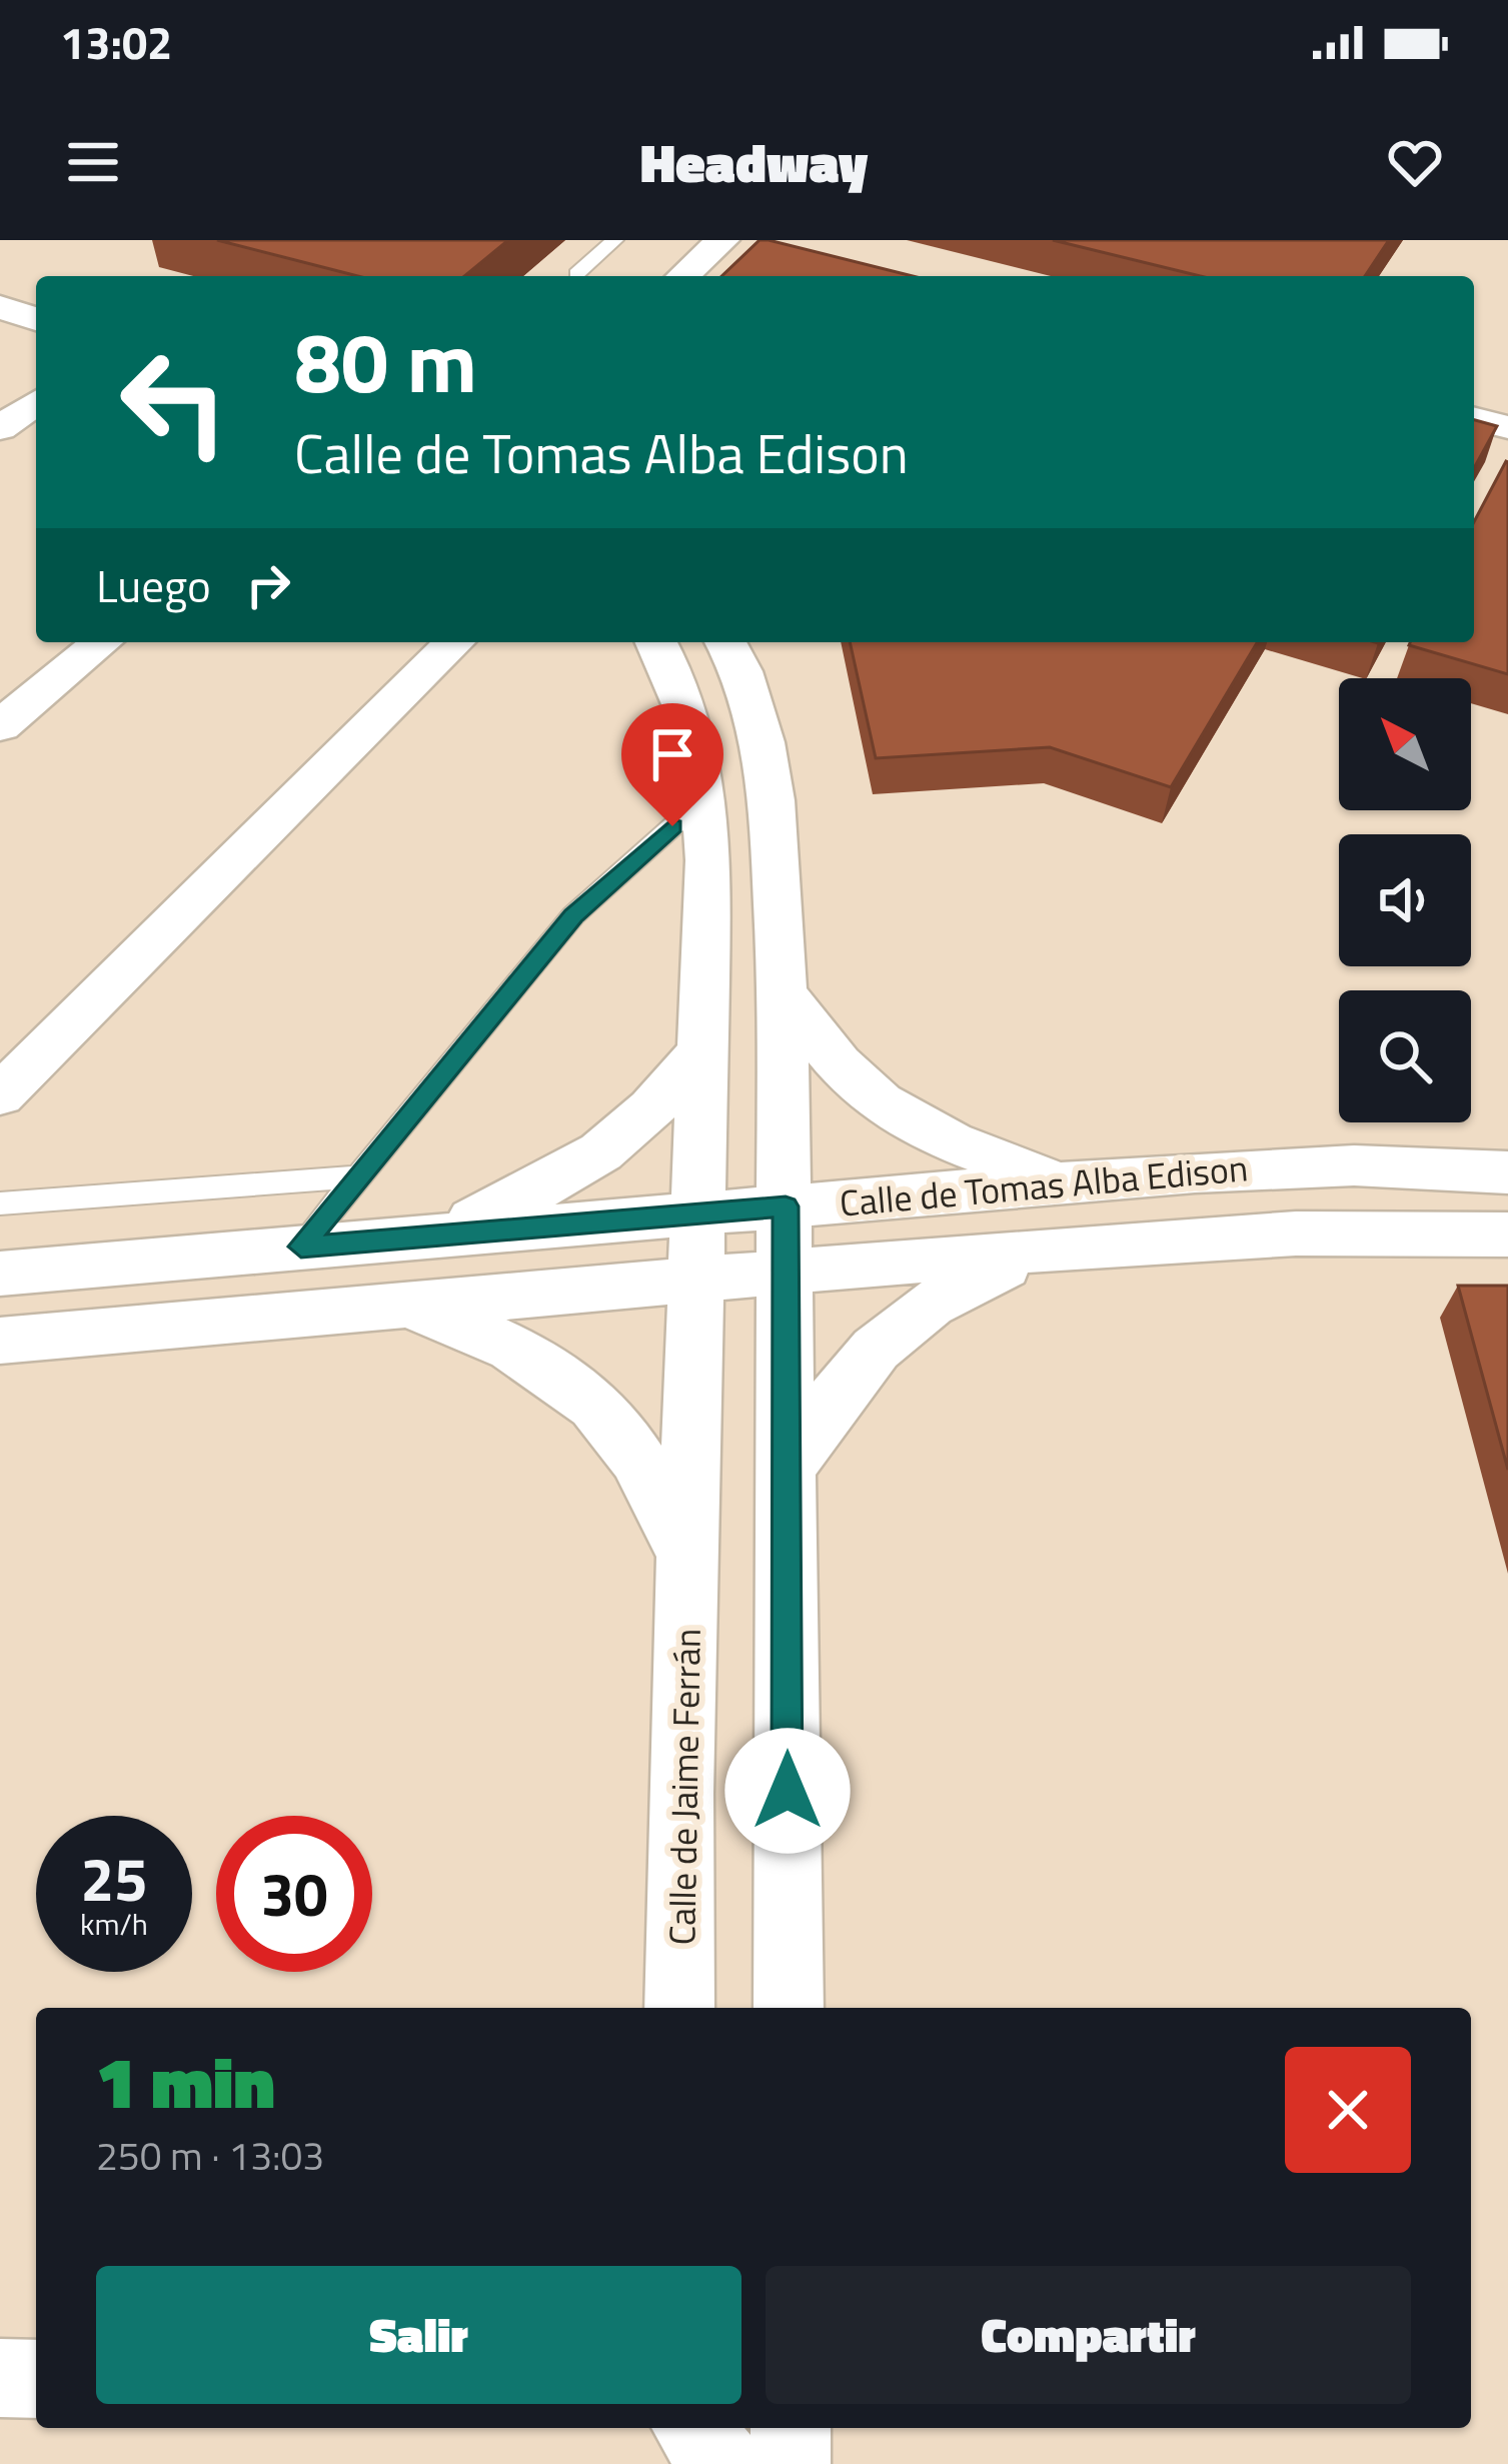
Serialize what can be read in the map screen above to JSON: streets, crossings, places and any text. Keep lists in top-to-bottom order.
{
  "streets": {
    "street": ["Calle de Tomas Alba Edison", "Calle de Jaime Ferrán"]
  },
  "crossings": [
    ["Calle de Tomas Alba Edison", "Calle de Jaime Ferrán"]
  ],
  "north": "top left",
  "page": {
    "status": "13:02",
    "header": "Headway",
    "turn": ["80 m", "Calle de Tomas Alba Edison"],
    "then": "Luego",
    "speed": "25 km/h",
    "limit": "30",
    "heading": ["1 min", "250 m · 13:03"],
    "buttons": ["Salir", "Compartir"]
  }
}
